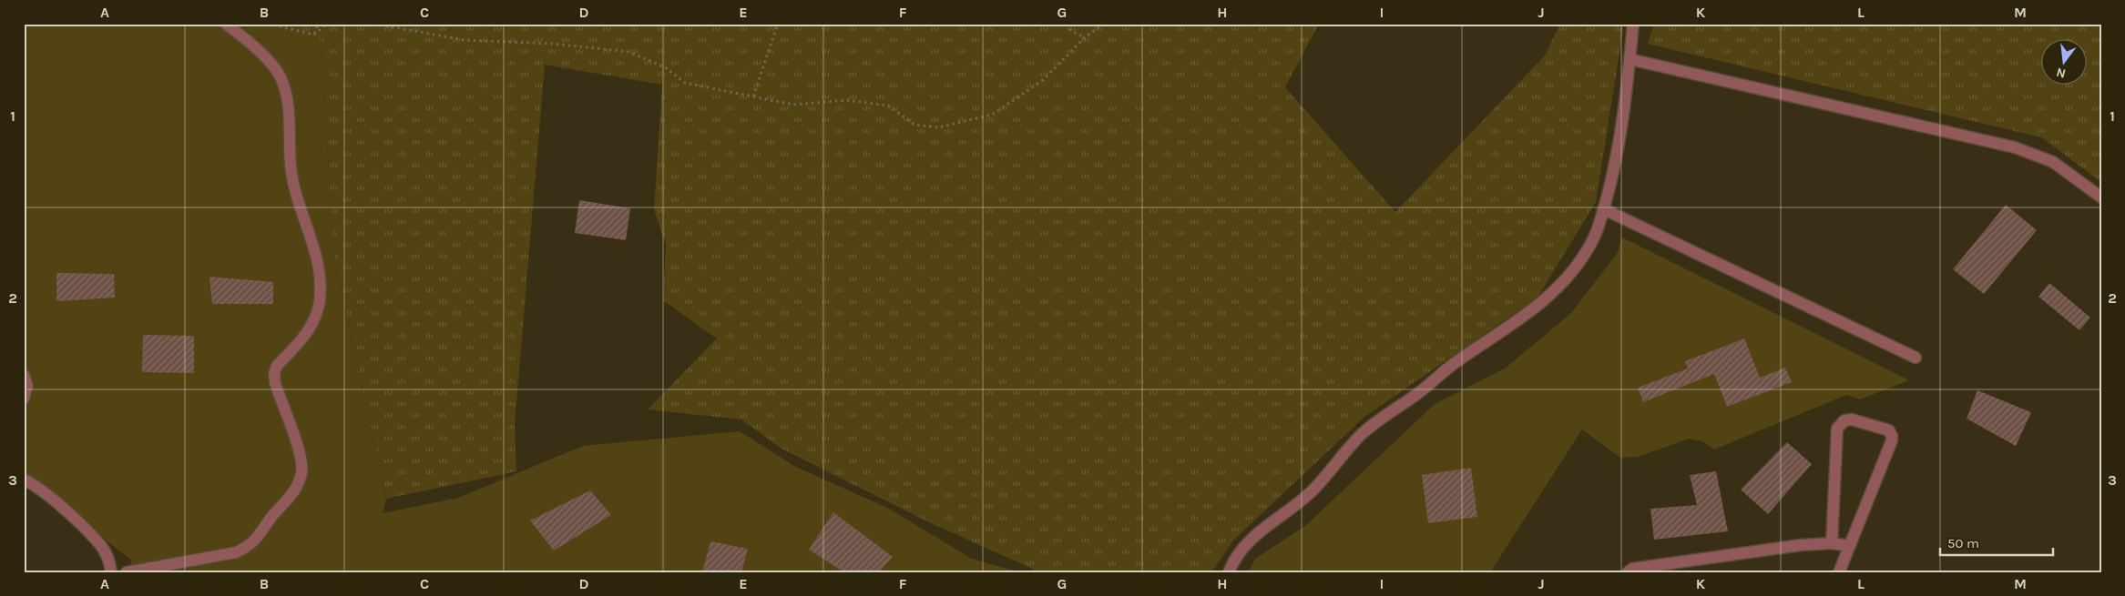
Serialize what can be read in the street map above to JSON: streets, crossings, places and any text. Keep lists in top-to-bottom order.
{
  "scale_bar": "50 m",
  "north": "bottom",
  "grid": {
    "columns": [
      "A",
      "B",
      "C",
      "D",
      "E",
      "F",
      "G",
      "H",
      "I",
      "J",
      "K",
      "L",
      "M"
    ],
    "rows": ["1", "2", "3"]
  }
}
